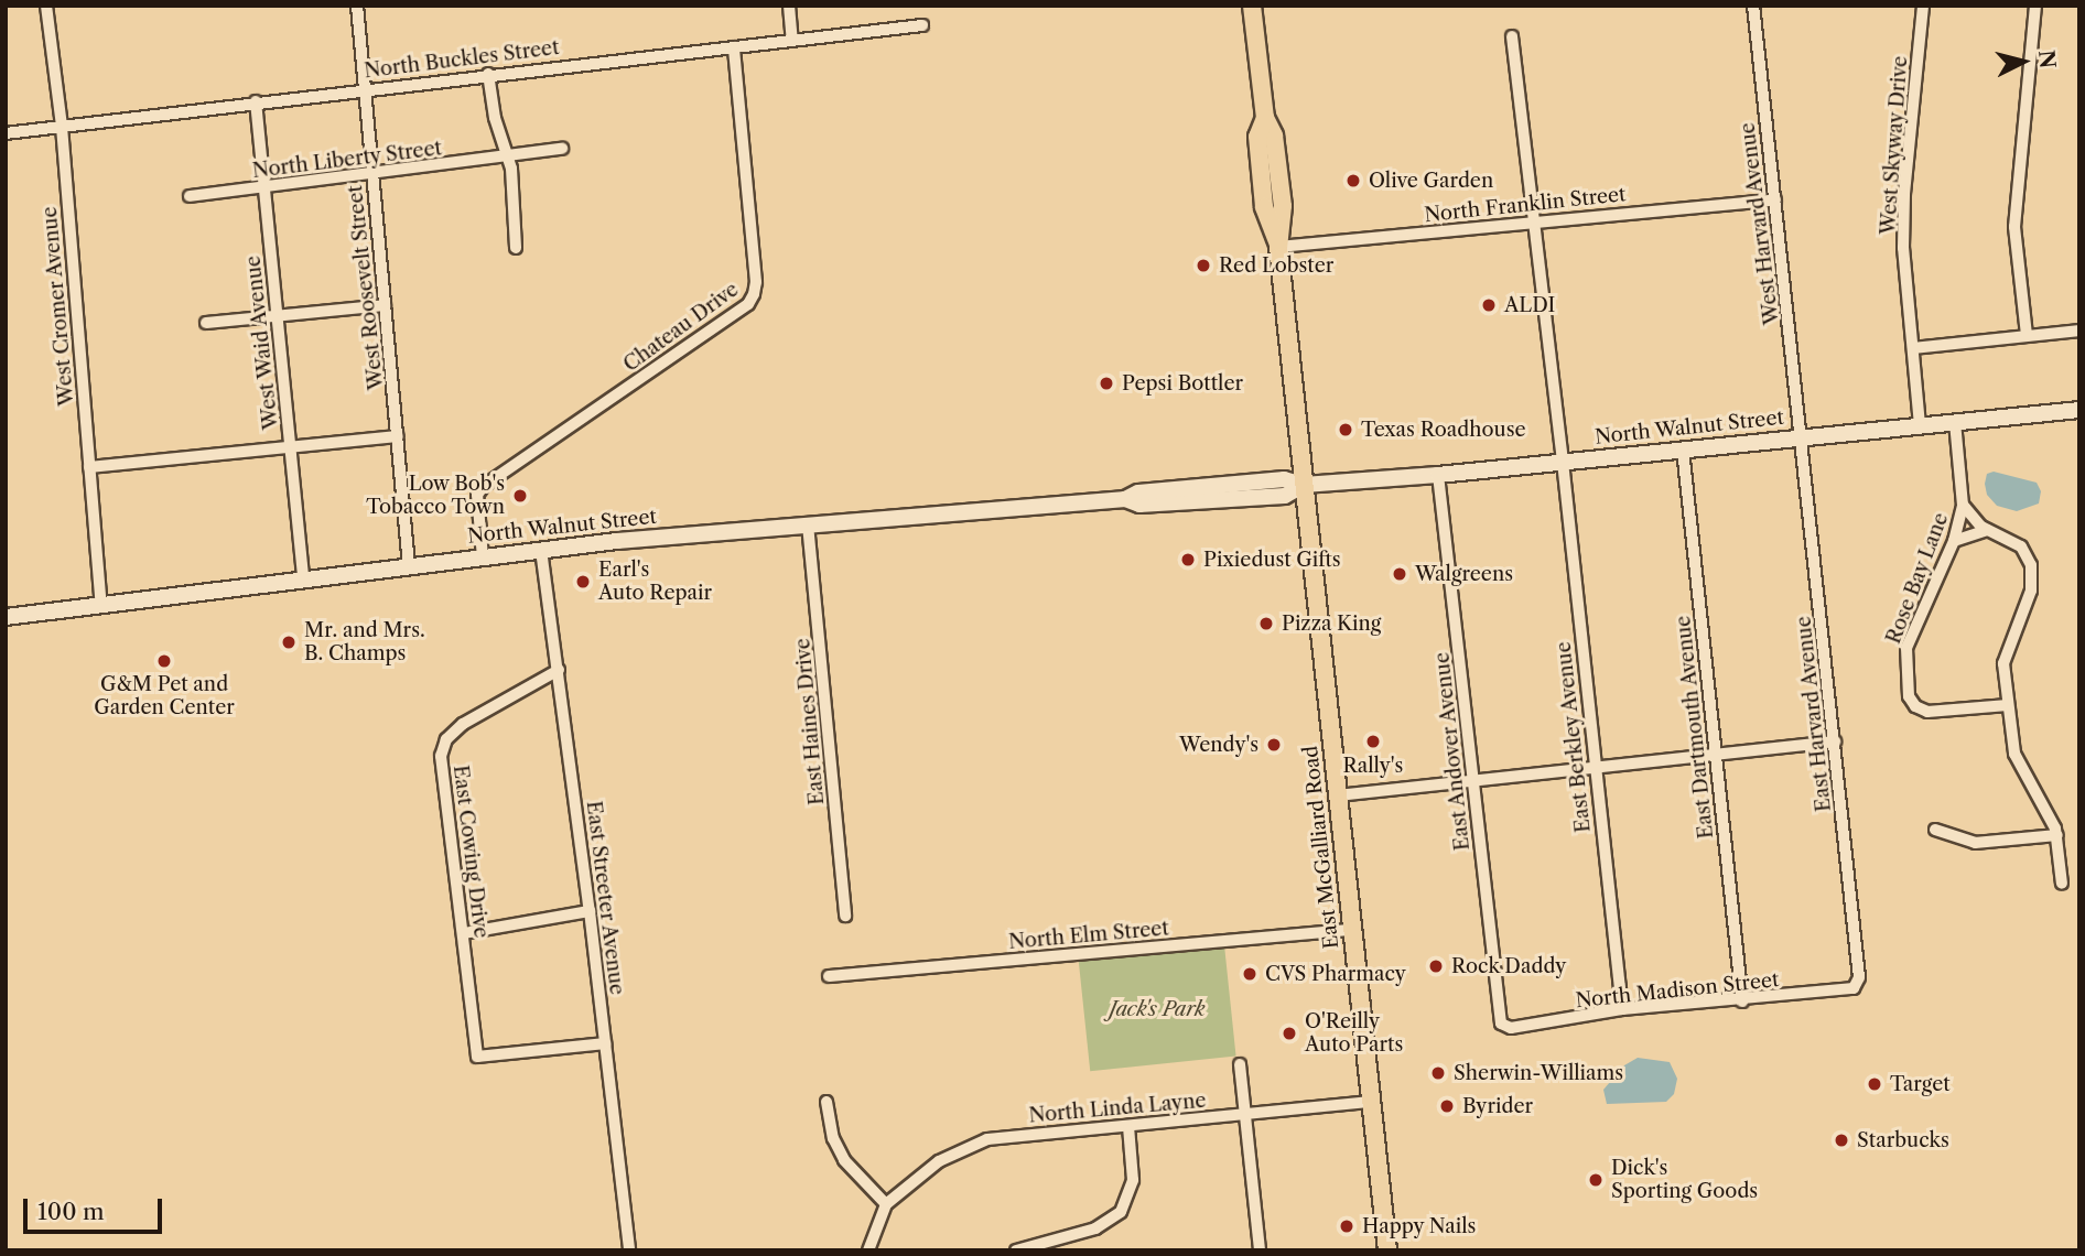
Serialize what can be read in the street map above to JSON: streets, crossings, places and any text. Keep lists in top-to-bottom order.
{
  "streets": {
    "main road": ["North Walnut Street", "East McGalliard Road"],
    "street": [
      "North Buckles Street",
      "West Skyway Drive",
      "North Liberty Street",
      "North Franklin Street",
      "West Harvard Avenue",
      "West Roosevelt Street",
      "West Cromer Avenue",
      "Chateau Drive",
      "West Waid Avenue",
      "Rose Bay Lane",
      "East Harvard Avenue",
      "East Haines Drive",
      "East Dartmouth Avenue",
      "East Berkley Avenue",
      "East Andover Avenue",
      "East Cowing Drive",
      "East Streeter Avenue",
      "North Elm Street",
      "North Madison Street",
      "North Linda Layne"
    ]
  },
  "crossings": [
    ["North Buckles Street", "West Roosevelt Street"],
    ["North Buckles Street", "West Cromer Avenue"],
    ["North Buckles Street", "Chateau Drive"],
    ["North Buckles Street", "West Waid Avenue"],
    ["West Skyway Drive", "North Walnut Street"],
    ["North Liberty Street", "West Roosevelt Street"],
    ["North Liberty Street", "West Waid Avenue"],
    ["North Franklin Street", "West Harvard Avenue"],
    ["North Franklin Street", "East Berkley Avenue"],
    ["North Franklin Street", "East McGalliard Road"],
    ["West Harvard Avenue", "North Walnut Street"],
    ["West Harvard Avenue", "East Harvard Avenue"],
    ["West Roosevelt Street", "North Walnut Street"],
    ["West Cromer Avenue", "North Walnut Street"],
    ["Chateau Drive", "North Walnut Street"],
    ["West Waid Avenue", "North Walnut Street"],
    ["North Walnut Street", "East Harvard Avenue"],
    ["North Walnut Street", "East Haines Drive"],
    ["North Walnut Street", "East Dartmouth Avenue"],
    ["North Walnut Street", "East Berkley Avenue"],
    ["North Walnut Street", "East Andover Avenue"],
    ["North Walnut Street", "East McGalliard Road"],
    ["North Walnut Street", "East Streeter Avenue"],
    ["East Harvard Avenue", "North Madison Street"],
    ["East Dartmouth Avenue", "North Madison Street"],
    ["East Berkley Avenue", "North Madison Street"],
    ["East Andover Avenue", "North Madison Street"],
    ["East McGalliard Road", "North Elm Street"],
    ["East McGalliard Road", "North Linda Layne"],
    ["East Cowing Drive", "East Streeter Avenue"]
  ],
  "parks": ["Jack's Park"],
  "places": [
    "Olive Garden",
    "Red Lobster",
    "ALDI",
    "Pepsi Bottler",
    "Texas Roadhouse",
    "Low Bob's Tobacco Town",
    "Pixiedust Gifts",
    "Walgreens",
    "Earl's Auto Repair",
    "Pizza King",
    "Mr. and Mrs. B. Champs",
    "G&M Pet and Garden Center",
    "Rally's",
    "Wendy's",
    "Rock Daddy",
    "CVS Pharmacy",
    "O'Reilly Auto Parts",
    "Sherwin-Williams",
    "Target",
    "Byrider",
    "Starbucks",
    "Dick's Sporting Goods",
    "Happy Nails"
  ],
  "scale_bar": "100 m",
  "north": "right"
}
